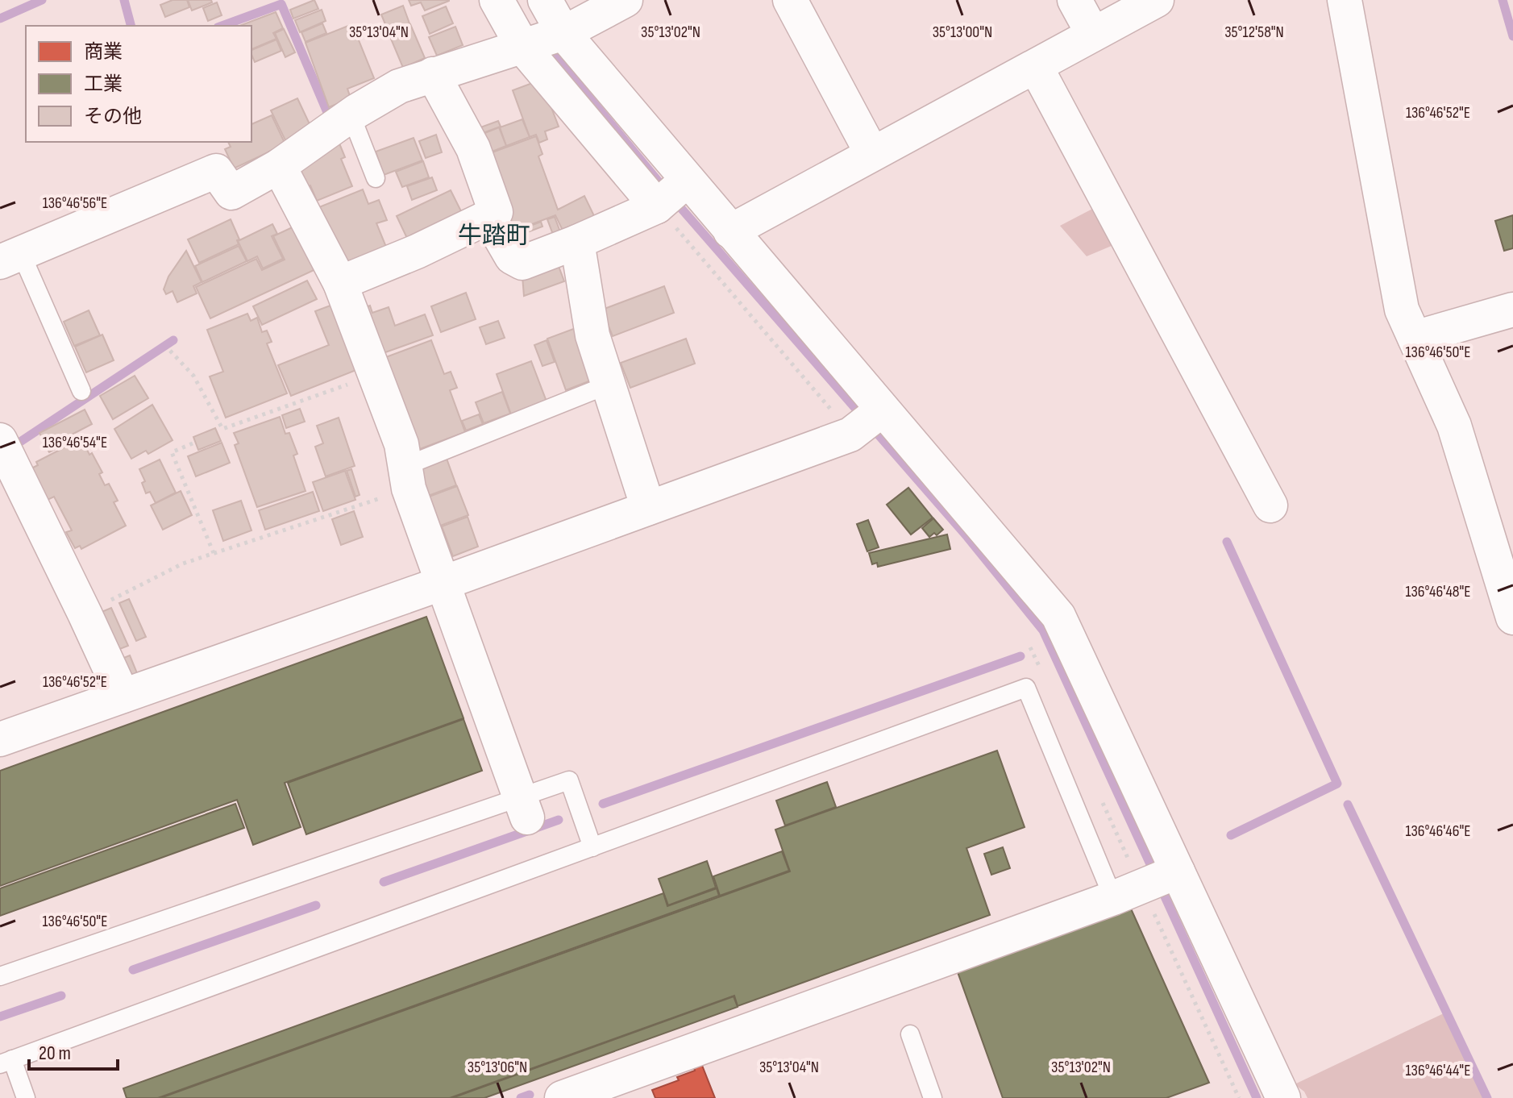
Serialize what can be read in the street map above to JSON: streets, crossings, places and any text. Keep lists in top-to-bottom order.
{
  "districts": ["牛踏町"],
  "legend": ["商業", "工業", "その他"],
  "scale_bar": "20 m",
  "coordinates": [
    "35°13'04\"N",
    "35°13'02\"N",
    "35°13'00\"N",
    "35°12'58\"N",
    "136°46'52\"E",
    "136°46'56\"E",
    "136°46'50\"E",
    "136°46'54\"E",
    "136°46'48\"E",
    "136°46'46\"E",
    "35°13'06\"N",
    "136°46'44\"E"
  ]
}
